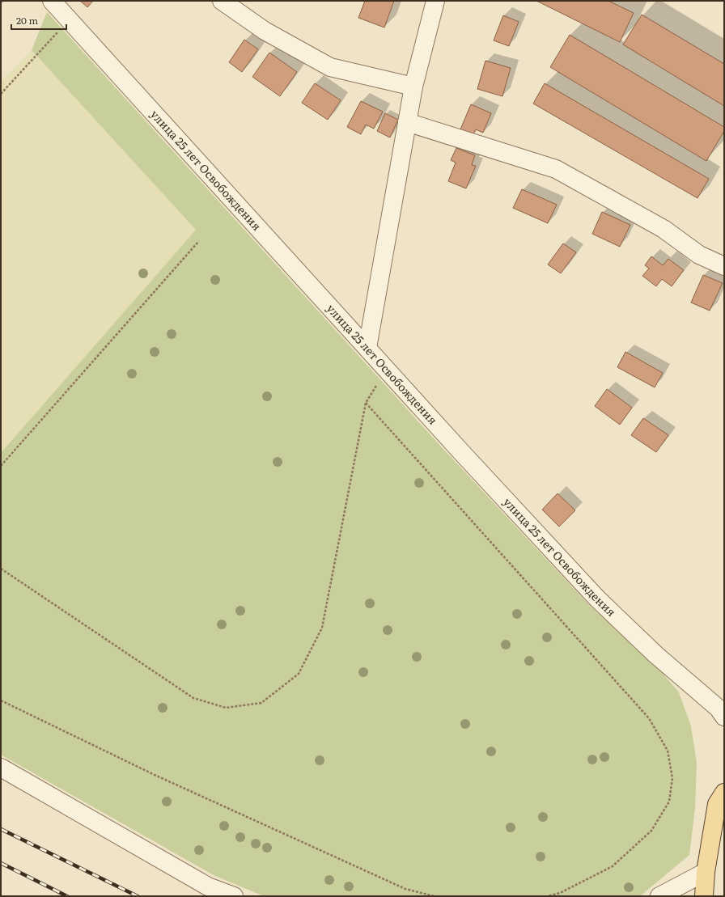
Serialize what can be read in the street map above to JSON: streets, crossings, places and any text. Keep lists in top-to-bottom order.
{
  "streets": {
    "street": ["улица 25 лет Освобождения"]
  },
  "scale_bar": "20 m"
}
